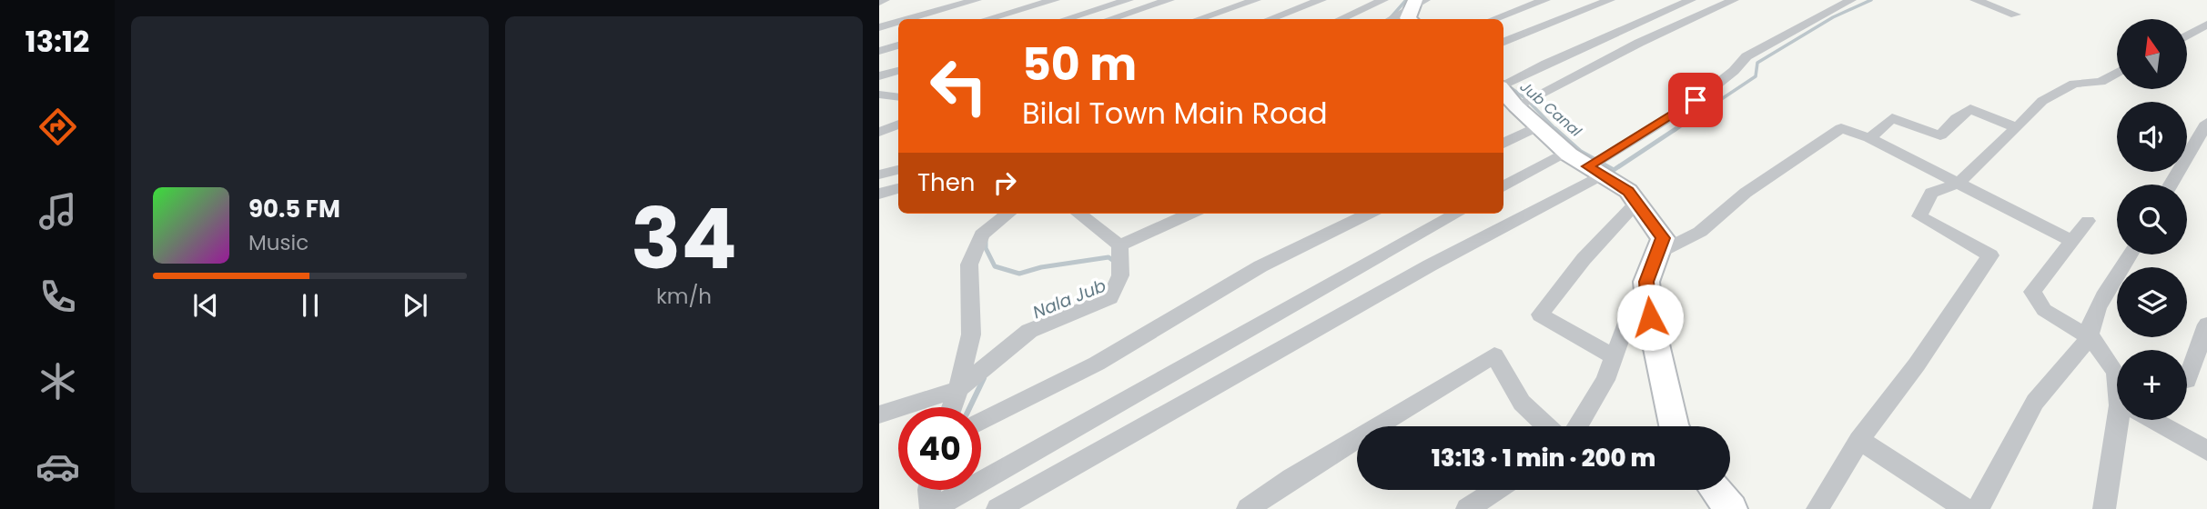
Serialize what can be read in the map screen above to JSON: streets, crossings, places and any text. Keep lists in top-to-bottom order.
{
  "water": ["Jub Canal", "Nala Jub"],
  "north": "top",
  "page": {
    "tabs": "13:12",
    "tile": ["34", "km/h"],
    "map_buttons": "+",
    "turn": ["50 m", "Bilal Town Main Road"],
    "then": "Then",
    "song": ["90.5 FM", "Music"],
    "limit": "40",
    "trip": "13:13 · 1 min · 200 m"
  }
}
